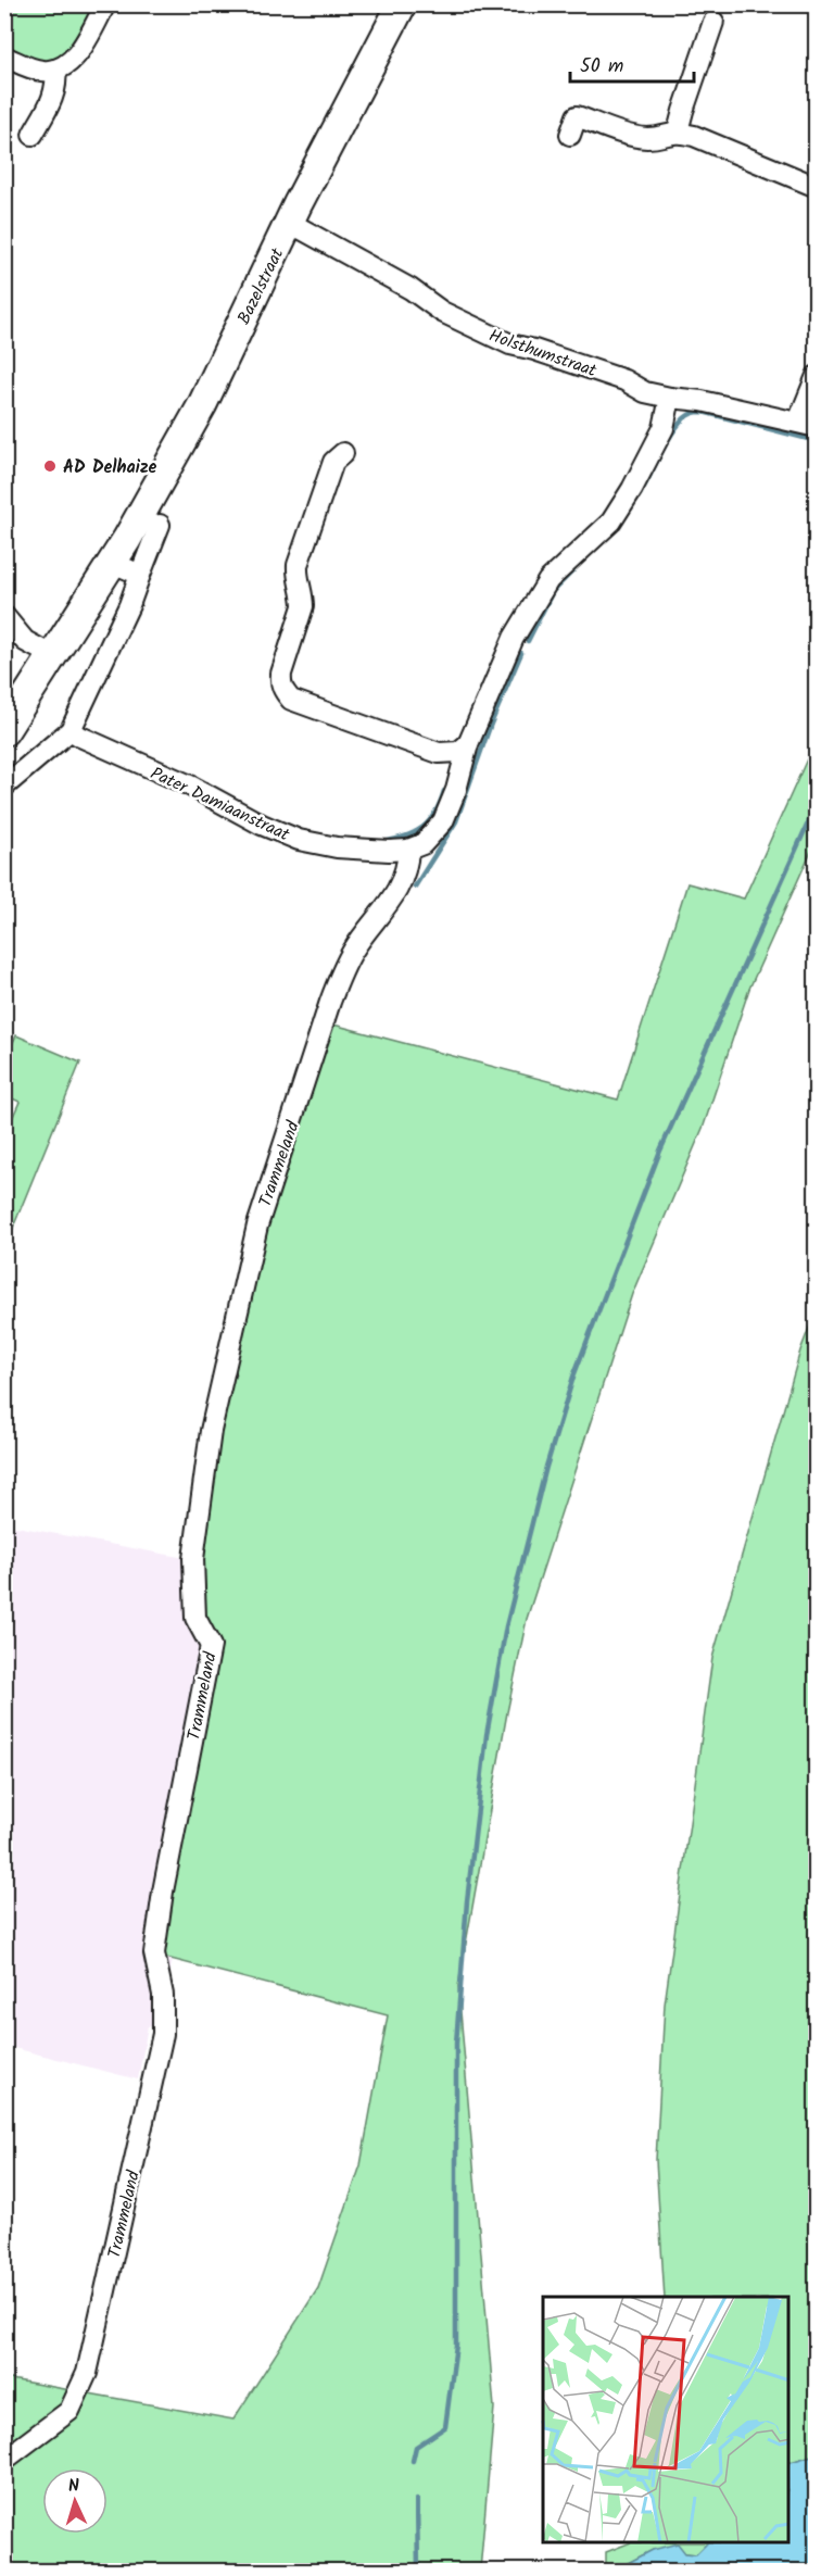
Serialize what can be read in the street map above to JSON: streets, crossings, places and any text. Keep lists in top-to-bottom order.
{
  "streets": {
    "main road": ["Bazelstraat"],
    "street": ["Holsthumstraat", "Pater Damiaanstraat", "Trammeland"]
  },
  "crossings": [
    ["Bazelstraat", "Holsthumstraat"],
    ["Pater Damiaanstraat", "Trammeland"]
  ],
  "places": ["AD Delhaize"],
  "scale_bar": "50 m",
  "north": "top"
}
